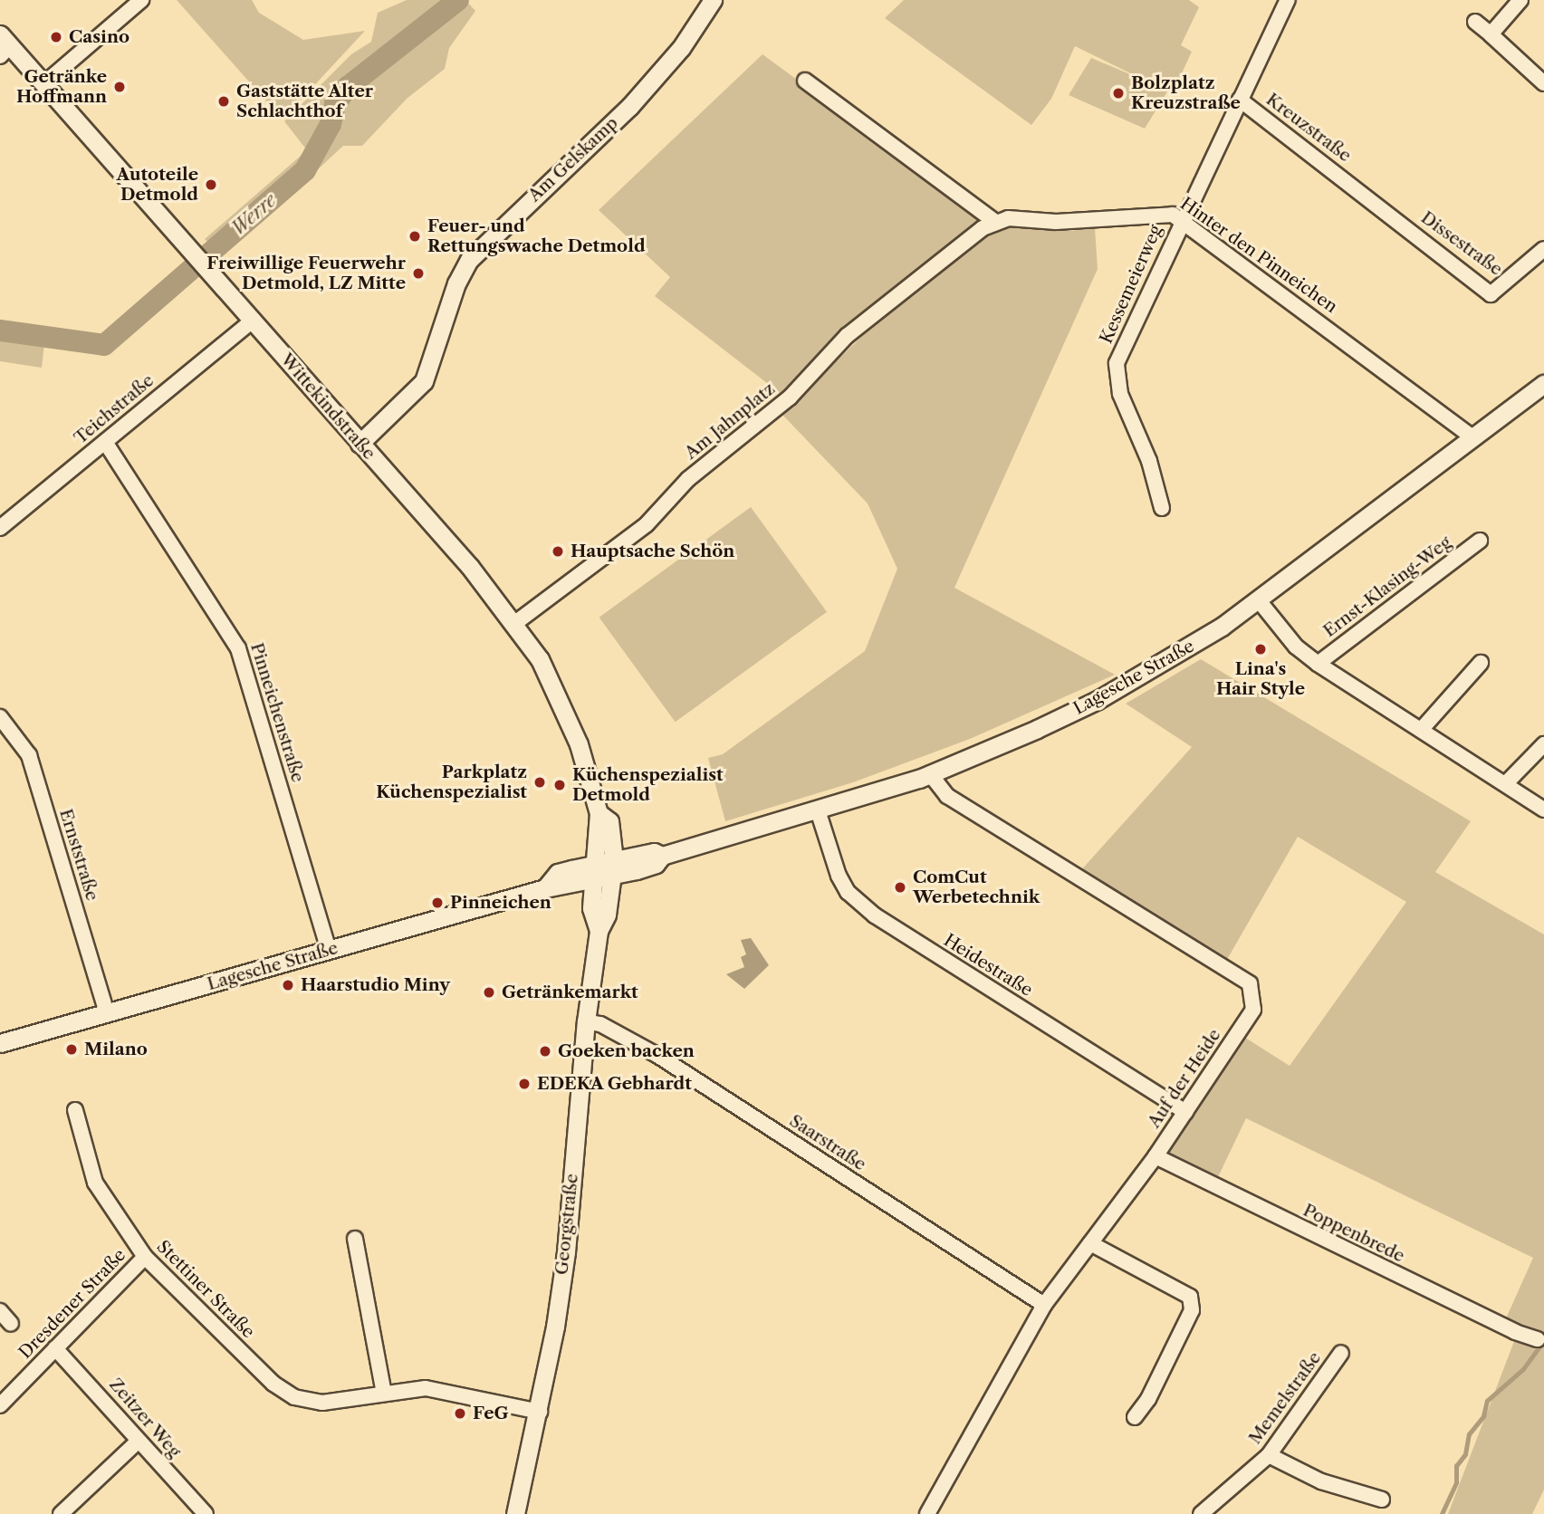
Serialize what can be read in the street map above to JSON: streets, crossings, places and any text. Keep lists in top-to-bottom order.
{
  "streets": {
    "street": [
      "Kreuzstraße",
      "Am Gelskamp",
      "Dissestraße",
      "Hinter den Pinneichen",
      "Kessemeierweg",
      "Wittekindstraße",
      "Teichstraße",
      "Am Jahnplatz",
      "Ernst-Klasing-Weg",
      "Lagesche Straße",
      "Pinneichenstraße",
      "Ernststraße",
      "Heidestraße",
      "Auf der Heide",
      "Saarstraße",
      "Georgstraße",
      "Poppenbrede",
      "Stettiner Straße",
      "Dresdener Straße",
      "Memelstraße",
      "Zeitzer Weg"
    ]
  },
  "crossings": [
    ["Kreuzstraße", "Dissestraße"],
    ["Kreuzstraße", "Hinter den Pinneichen"],
    ["Kreuzstraße", "Kessemeierweg"],
    ["Am Gelskamp", "Wittekindstraße"],
    ["Hinter den Pinneichen", "Kessemeierweg"],
    ["Hinter den Pinneichen", "Am Jahnplatz"],
    ["Hinter den Pinneichen", "Lagesche Straße"],
    ["Wittekindstraße", "Teichstraße"],
    ["Wittekindstraße", "Am Jahnplatz"],
    ["Wittekindstraße", "Lagesche Straße"],
    ["Wittekindstraße", "Georgstraße"],
    ["Teichstraße", "Pinneichenstraße"],
    ["Lagesche Straße", "Pinneichenstraße"],
    ["Lagesche Straße", "Ernststraße"],
    ["Lagesche Straße", "Heidestraße"],
    ["Lagesche Straße", "Auf der Heide"],
    ["Lagesche Straße", "Georgstraße"],
    ["Heidestraße", "Auf der Heide"],
    ["Auf der Heide", "Saarstraße"],
    ["Auf der Heide", "Poppenbrede"],
    ["Saarstraße", "Georgstraße"],
    ["Georgstraße", "Stettiner Straße"],
    ["Stettiner Straße", "Dresdener Straße"],
    ["Dresdener Straße", "Zeitzer Weg"]
  ],
  "water": ["Werre"],
  "places": [
    "Casino",
    "Getränke Hoffmann",
    "Bolzplatz Kreuzstraße",
    "Gaststätte Alter Schlachthof",
    "Autoteile Detmold",
    "Feuer- und Rettungswache Detmold",
    "Freiwillige Feuerwehr Detmold, LZ Mitte",
    "Hauptsache Schön",
    "Lina's Hair Style",
    "Parkplatz Küchenspezialist",
    "Küchenspezialist Detmold",
    "ComCut Werbetechnik",
    "Pinneichen",
    "Haarstudio Miny",
    "Getränkemarkt",
    "Milano",
    "Goeken backen",
    "EDEKA Gebhardt",
    "FeG"
  ]
}
